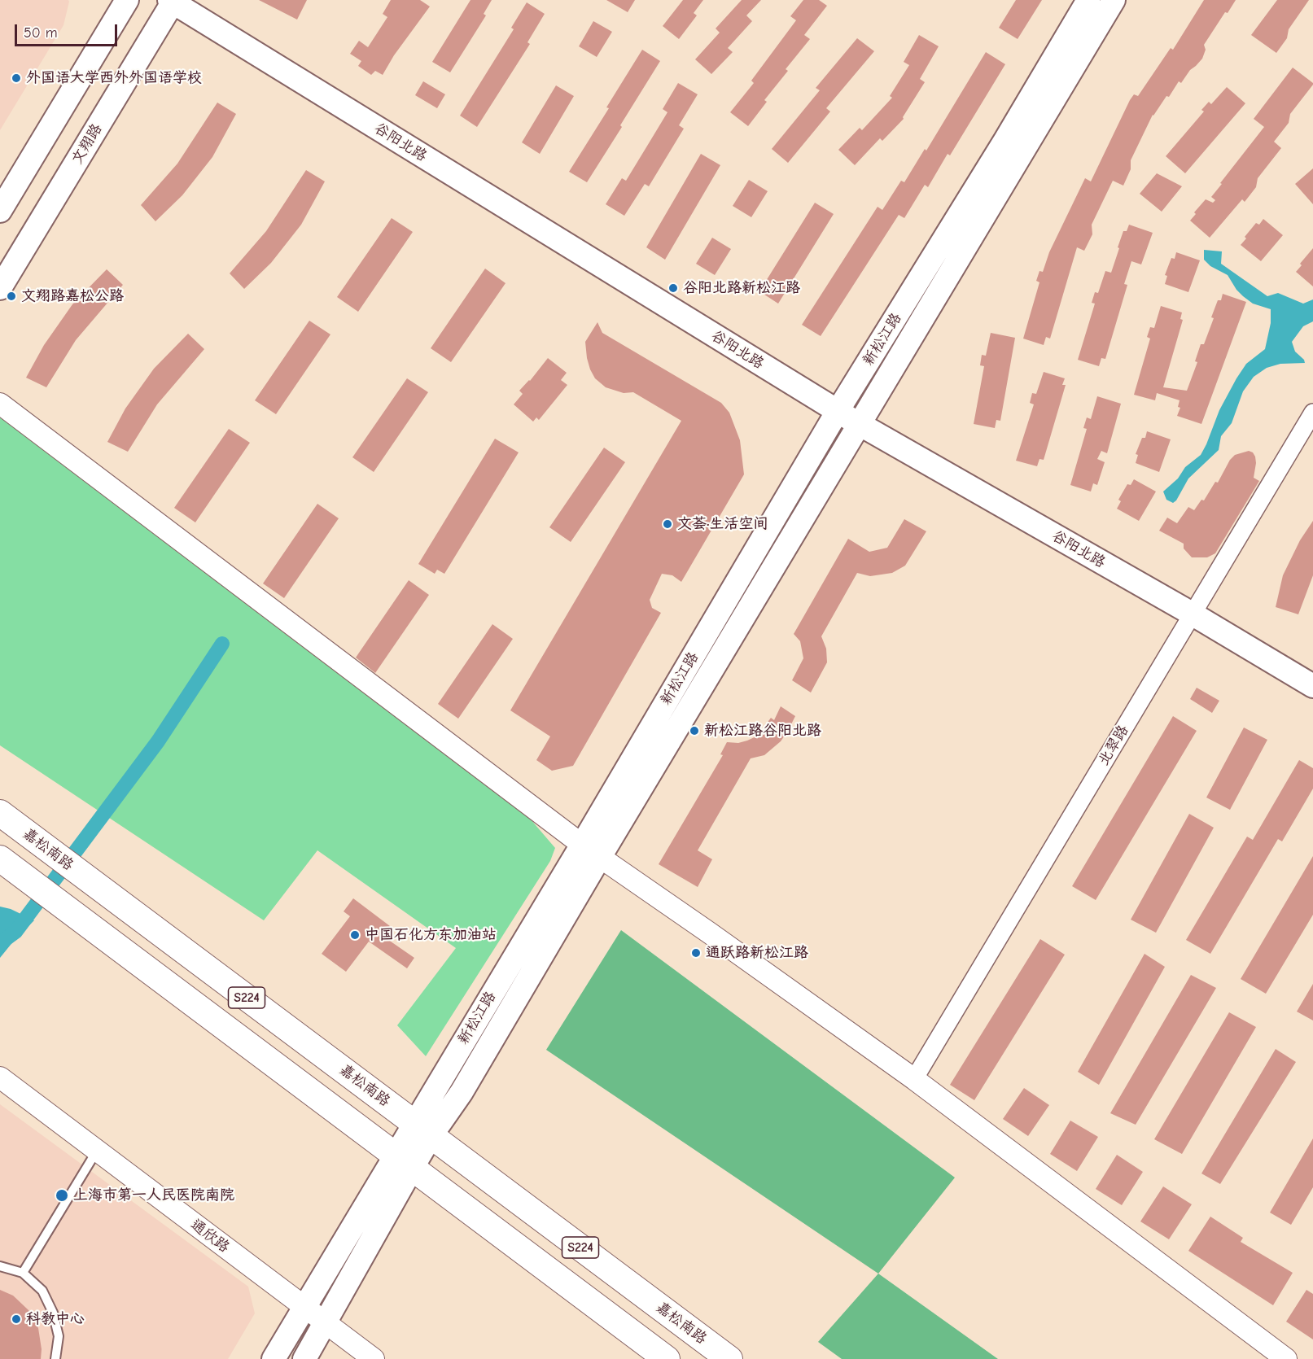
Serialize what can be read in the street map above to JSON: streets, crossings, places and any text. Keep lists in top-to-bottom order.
{
  "streets": {
    "main road": [
      "谷阳北路",
      "文翔路",
      "新松江路",
      "嘉松南路",
      "S224"
    ],
    "street": ["北翠路", "通欣路"]
  },
  "crossings": [
    ["谷阳北路", "文翔路"],
    ["谷阳北路", "新松江路"],
    ["谷阳北路", "北翠路"],
    ["新松江路", "嘉松南路"],
    ["新松江路", "S224"],
    ["新松江路", "通欣路"]
  ],
  "places": [
    "外国语大学西外外国语学校",
    "谷阳北路新松江路",
    "文翔路嘉松公路",
    "文荟·生活空间",
    "新松江路谷阳北路",
    "中国石化方东加油站",
    "通跃路新松江路",
    "上海市第一人民医院南院",
    "科教中心"
  ],
  "scale_bar": "50 m"
}
